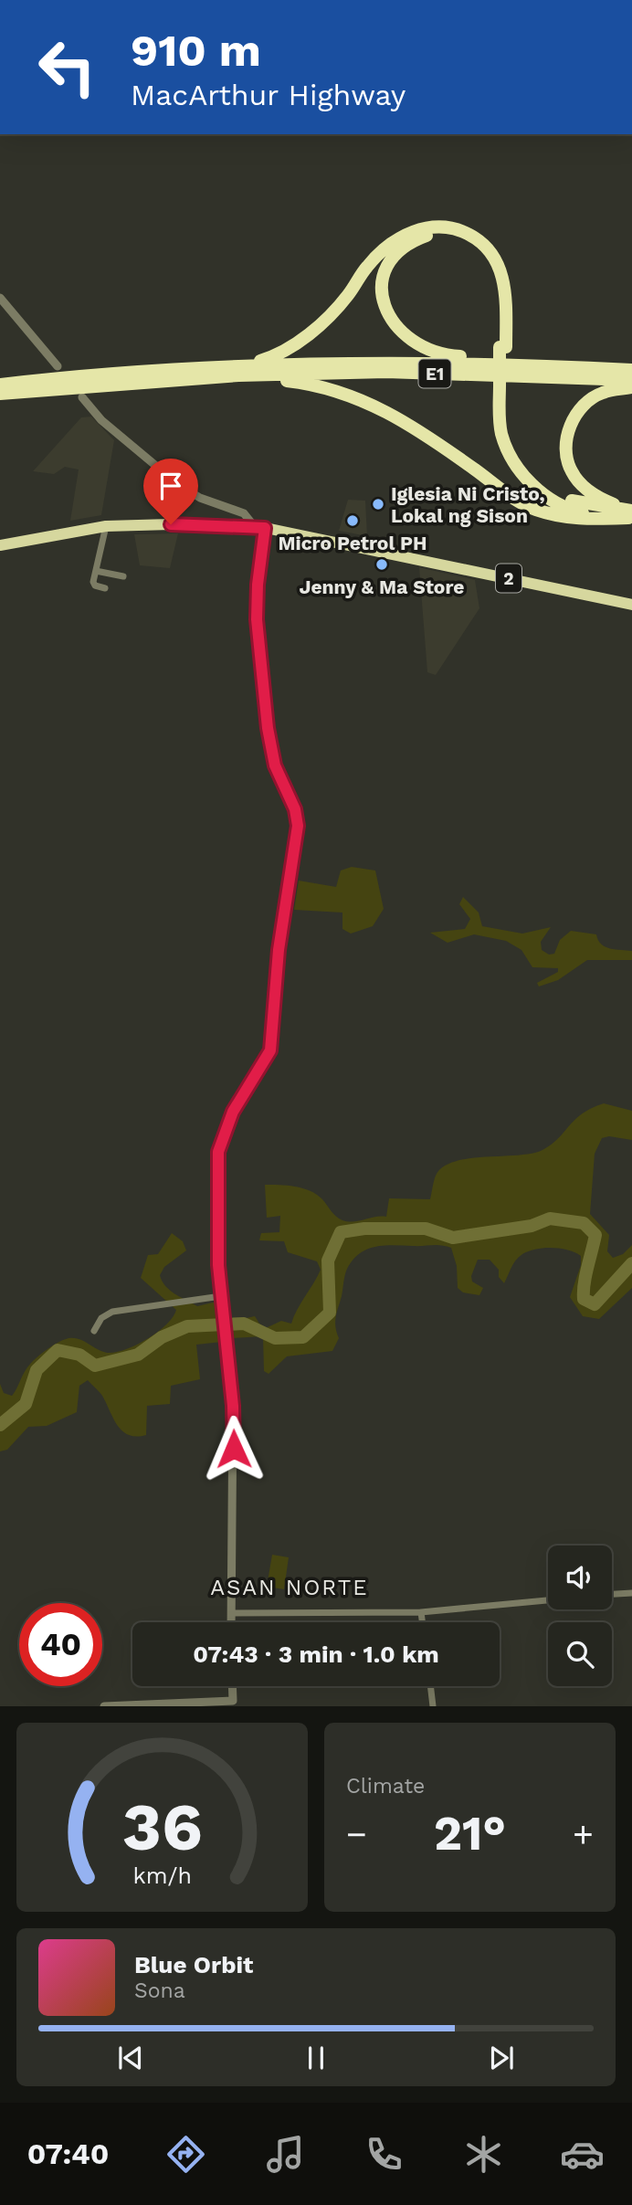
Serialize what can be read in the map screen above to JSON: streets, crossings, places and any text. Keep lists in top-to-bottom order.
{
  "streets": {
    "highway": ["E1", "2"]
  },
  "districts": ["ASAN NORTE"],
  "places": ["Iglesia Ni Cristo, Lokal ng Sison", "Micro Petrol PH", "Jenny & Ma Store"],
  "page": {
    "turn": ["910 m", "MacArthur Highway"],
    "limit": "40",
    "trip": "07:43 · 3 min · 1.0 km",
    "tile": "Climate",
    "heat": ["−", "21°", "+"],
    "song": ["Blue Orbit", "Sona"],
    "tabs": "07:40",
    "gauge": ["36", "km/h"]
  }
}
